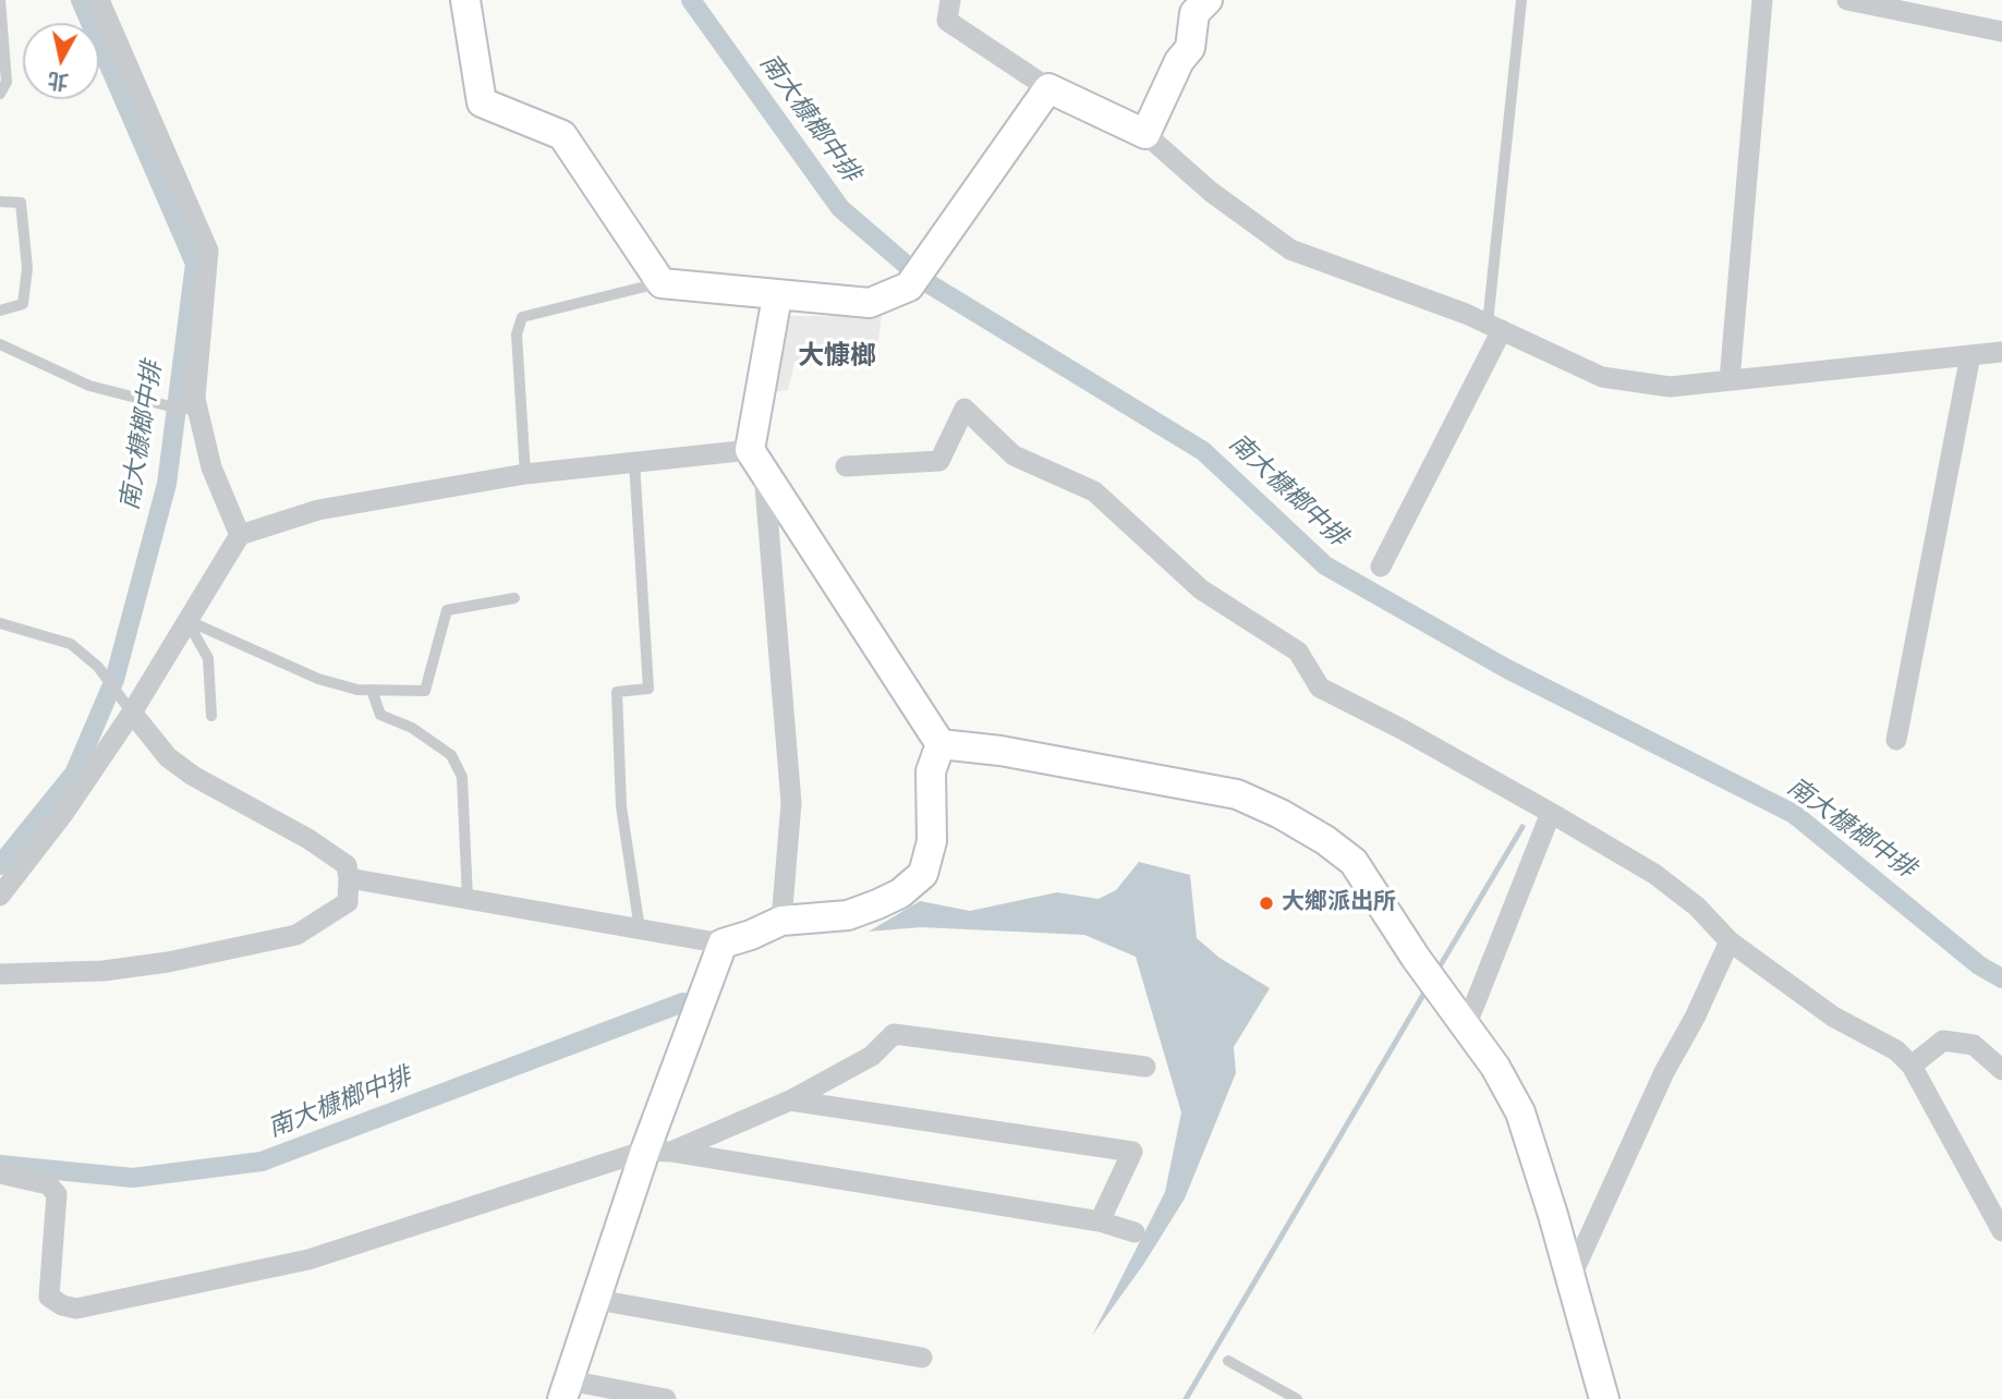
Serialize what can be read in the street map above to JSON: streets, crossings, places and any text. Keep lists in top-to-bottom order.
{
  "districts": ["大慷榔"],
  "water": ["南大槺榔中排"],
  "places": ["大鄉派出所"],
  "north": "bottom"
}
